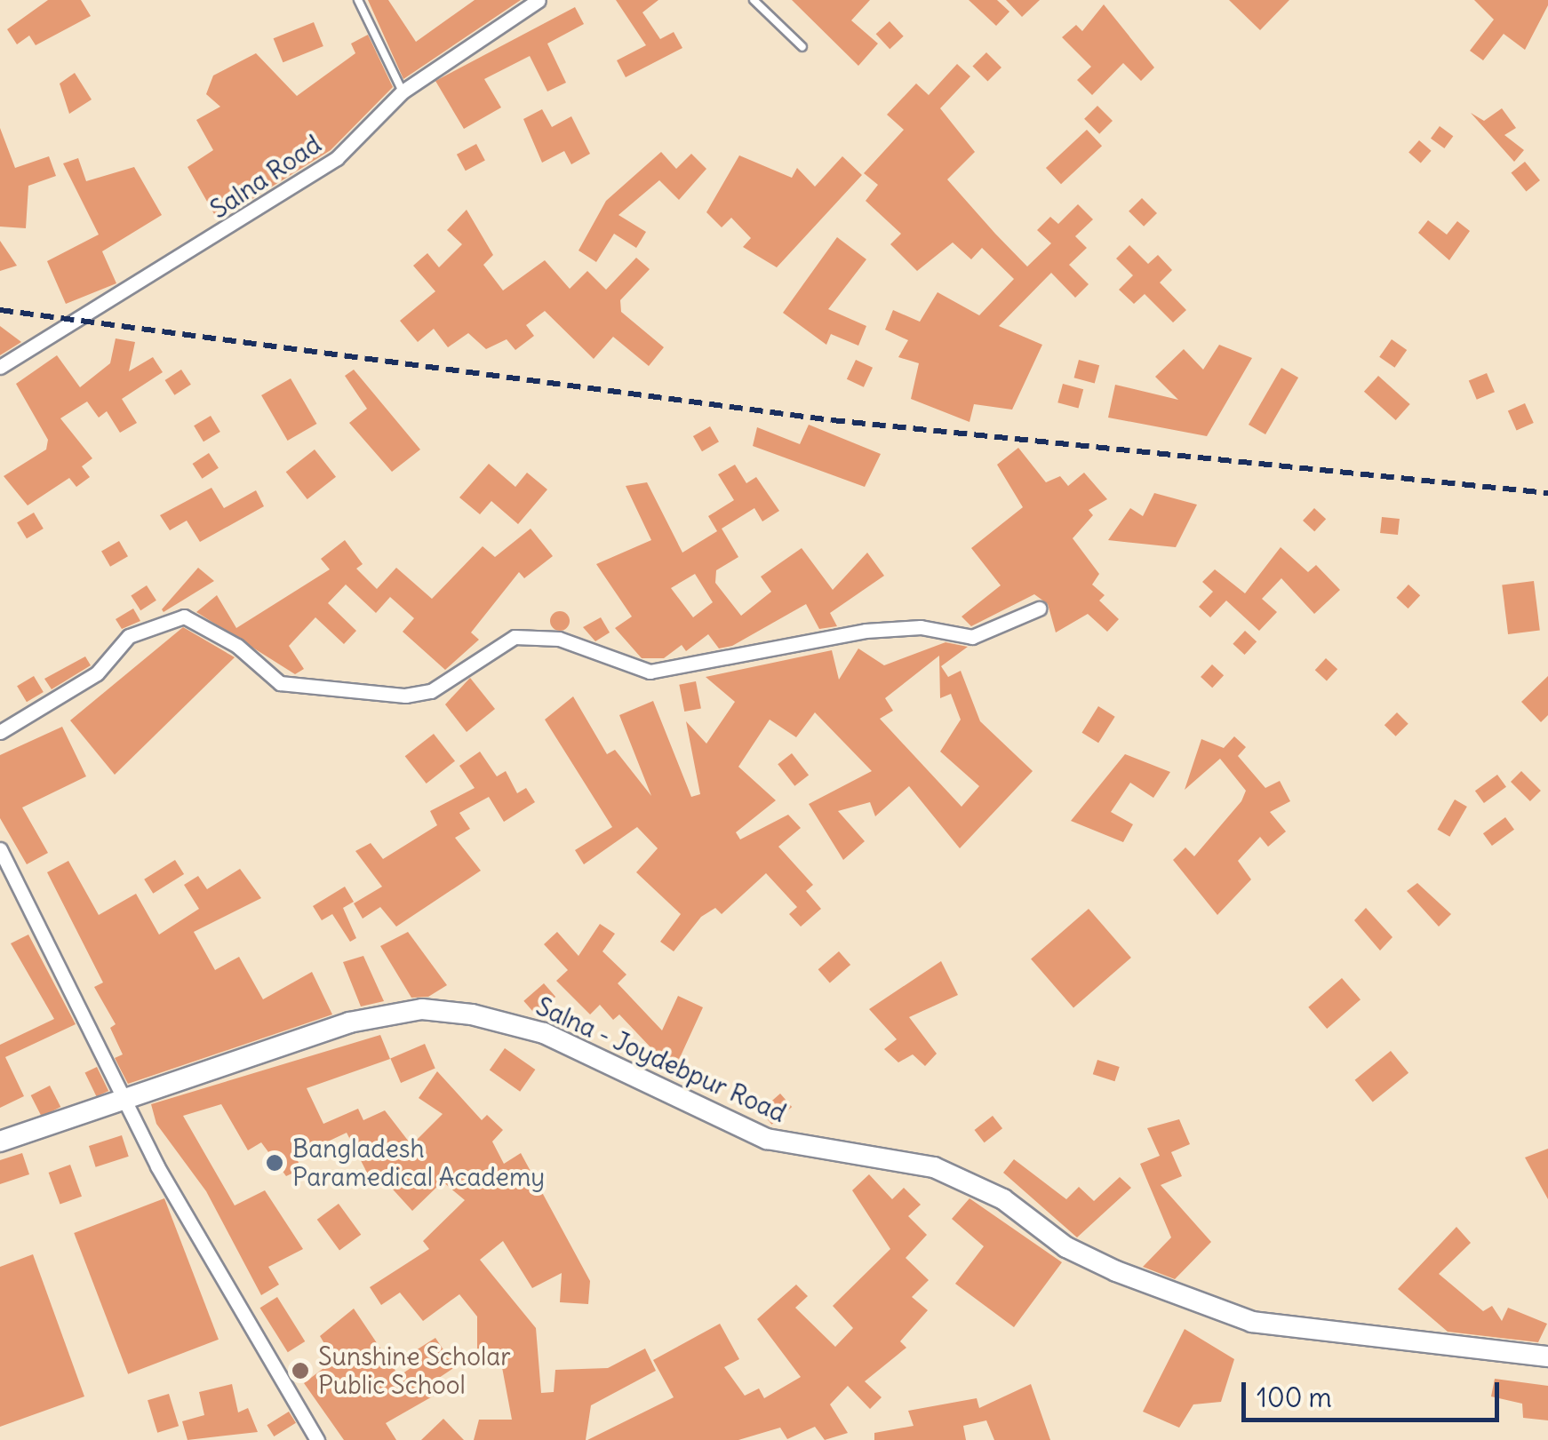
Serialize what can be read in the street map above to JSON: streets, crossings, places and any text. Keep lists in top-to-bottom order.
{
  "streets": {
    "main road": ["Salna - Joydebpur Road"],
    "street": ["Salna Road"]
  },
  "places": ["Bangladesh Paramedical Academy", "Sunshine Scholar Public School"],
  "scale_bar": "100 m"
}
